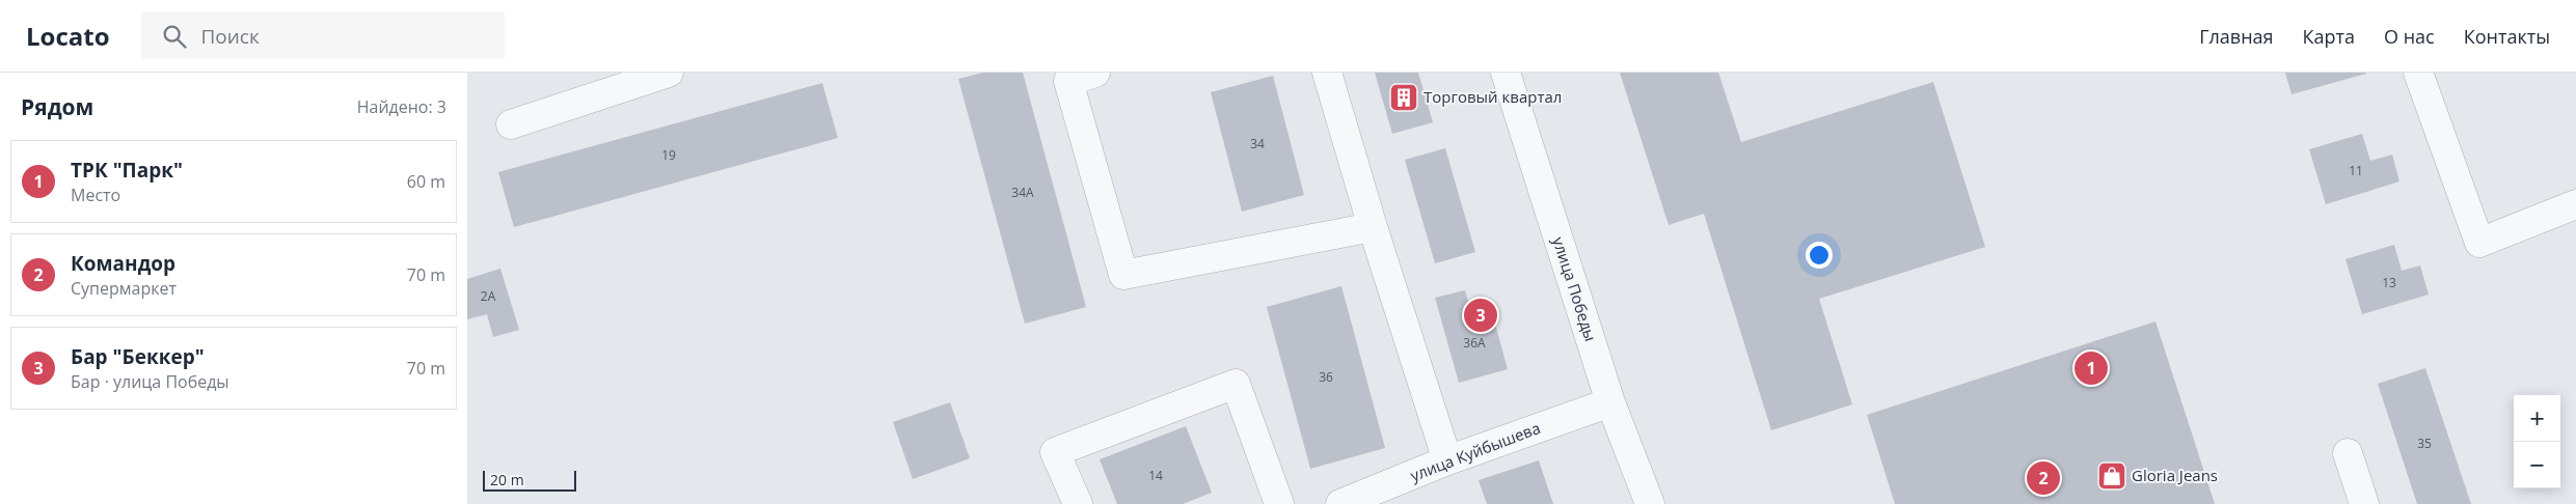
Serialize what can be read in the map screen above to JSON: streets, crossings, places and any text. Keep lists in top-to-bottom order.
{
  "streets": {
    "street": ["улица Победы", "улица Куйбышева"]
  },
  "crossings": [
    ["улица Победы", "улица Куйбышева"]
  ],
  "places": {
    "building": ["Торговый квартал"],
    "shop": ["Gloria Jeans"]
  },
  "house_numbers": [
    "34",
    "19",
    "11",
    "34А",
    "13",
    "2А",
    "36А",
    "36",
    "35",
    "14"
  ],
  "scale_bar": "20 m",
  "page": {
    "header": "Locato",
    "search": "Поиск",
    "nav": [
      "Главная",
      "Карта",
      "О нас",
      "Контакты"
    ],
    "heading": ["Рядом", "Найдено: 3"],
    "list": [
      {
        "mark": "1",
        "name": "ТРК \"Парк\"",
        "note": "Место",
        "value": "60 m"
      },
      {
        "mark": "2",
        "name": "Командор",
        "note": "Супермаркет",
        "value": "70 m"
      },
      {
        "mark": "3",
        "name": "Бар \"Беккер\"",
        "note": "Бар · улица Победы",
        "value": "70 m"
      }
    ],
    "pins": ["3", "1", "2"],
    "map_buttons": ["+", "−"],
    "scale": "20 m"
  }
}
